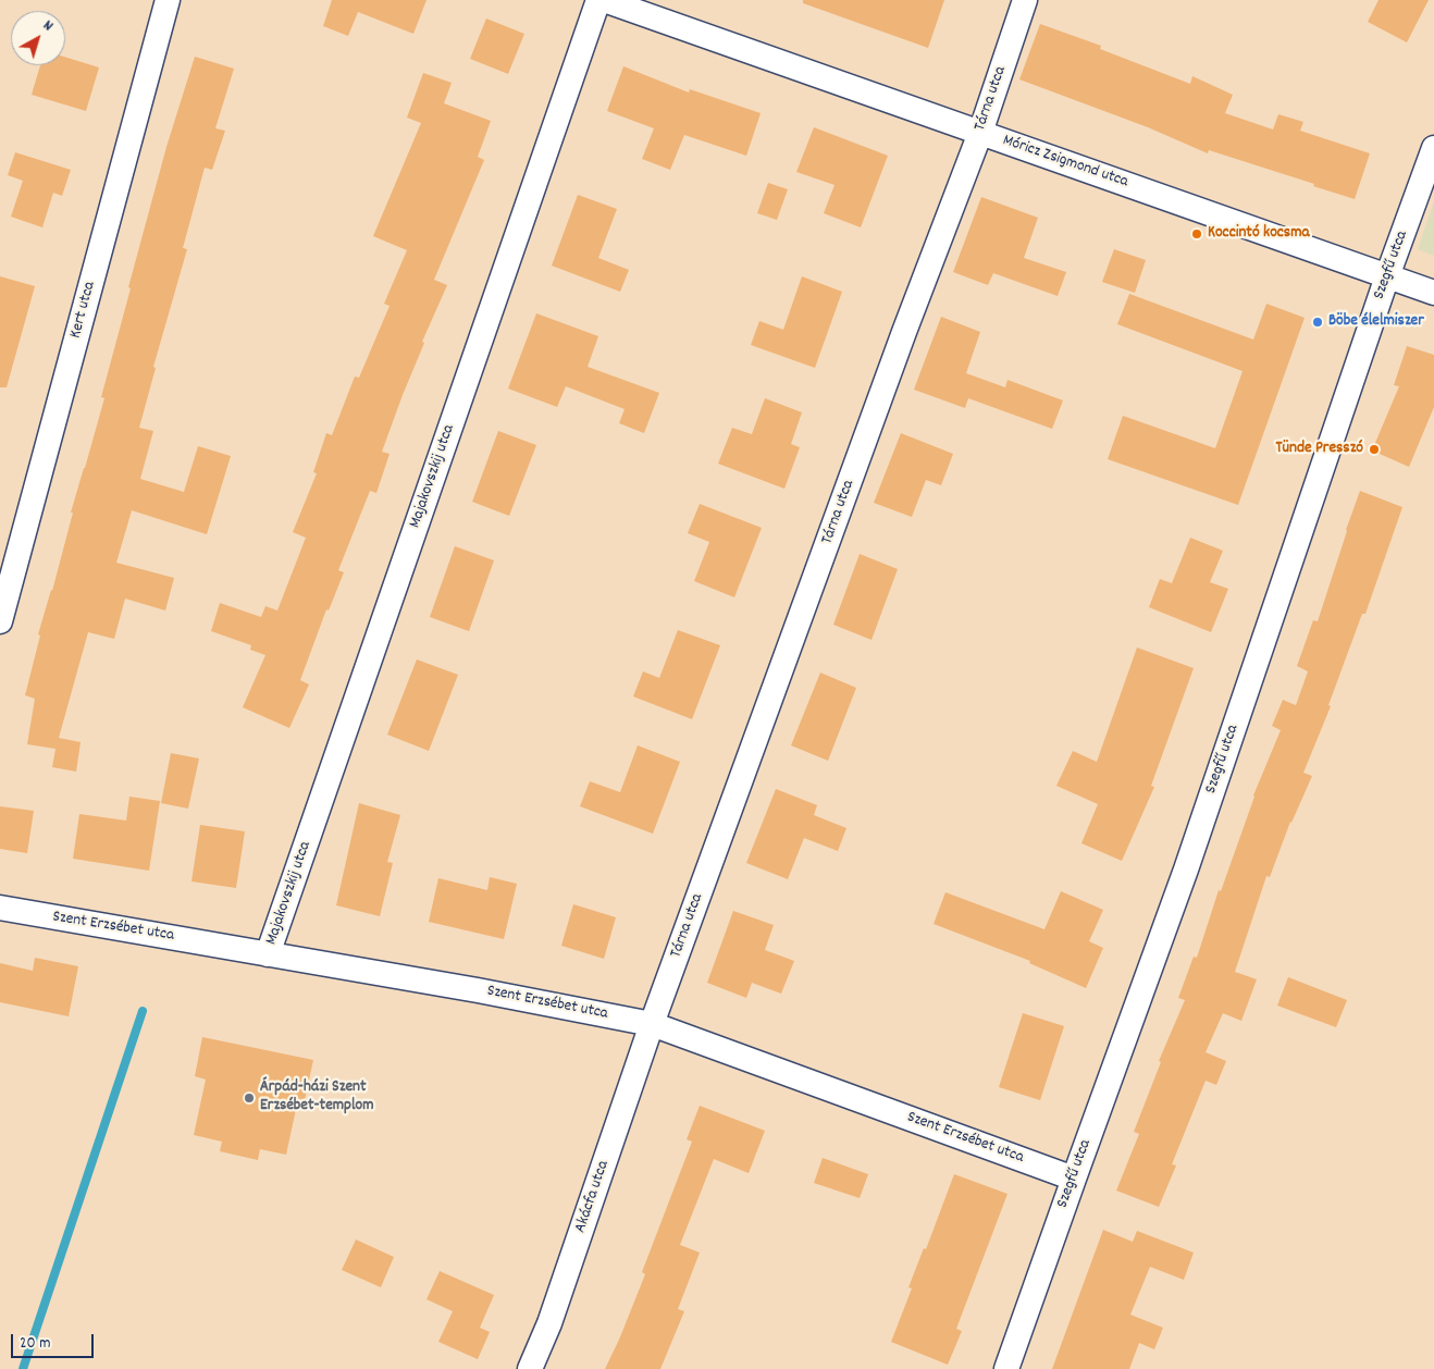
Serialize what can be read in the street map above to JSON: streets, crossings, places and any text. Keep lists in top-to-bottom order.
{
  "streets": {
    "street": [
      "Tárna utca",
      "Móricz Zsigmond utca",
      "Szegfű utca",
      "Kert utca",
      "Majakovszkij utca",
      "Szent Erzsébet utca",
      "Akácfa utca"
    ]
  },
  "crossings": [
    ["Tárna utca", "Móricz Zsigmond utca"],
    ["Tárna utca", "Szent Erzsébet utca"],
    ["Tárna utca", "Akácfa utca"],
    ["Móricz Zsigmond utca", "Szegfű utca"],
    ["Szegfű utca", "Szent Erzsébet utca"],
    ["Majakovszkij utca", "Szent Erzsébet utca"],
    ["Szent Erzsébet utca", "Akácfa utca"]
  ],
  "places": [
    "Koccintó kocsma",
    "Böbe élelmiszer",
    "Tünde Presszó",
    "Árpád-házi Szent Erzsébet-templom"
  ],
  "scale_bar": "20 m",
  "north": "top right"
}
